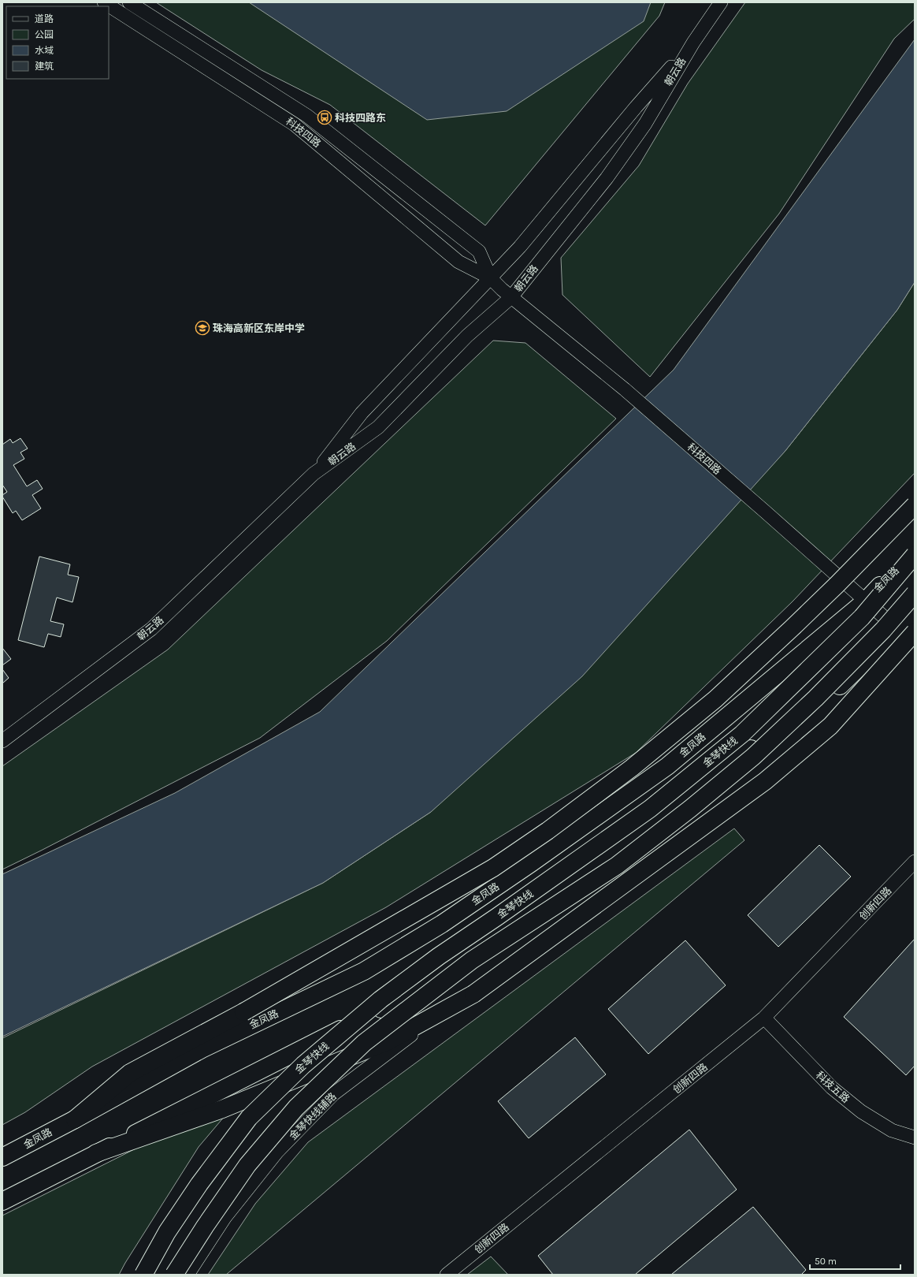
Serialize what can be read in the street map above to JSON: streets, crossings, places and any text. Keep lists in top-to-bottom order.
{
  "streets": {
    "main road": ["金凤路", "金琴快线"],
    "street": [
      "朝云路",
      "科技四路",
      "创新四路",
      "科技五路",
      "金琴快线辅路"
    ]
  },
  "crossings": [
    ["朝云路", "科技四路"],
    ["科技四路", "金凤路"],
    ["创新四路", "科技五路"]
  ],
  "places": {
    "bus stop": ["科技四路东"],
    "school or university": ["珠海高新区东岸中学"]
  },
  "legend": [
    "道路",
    "公园",
    "水域",
    "建筑"
  ],
  "scale_bar": "50 m"
}
